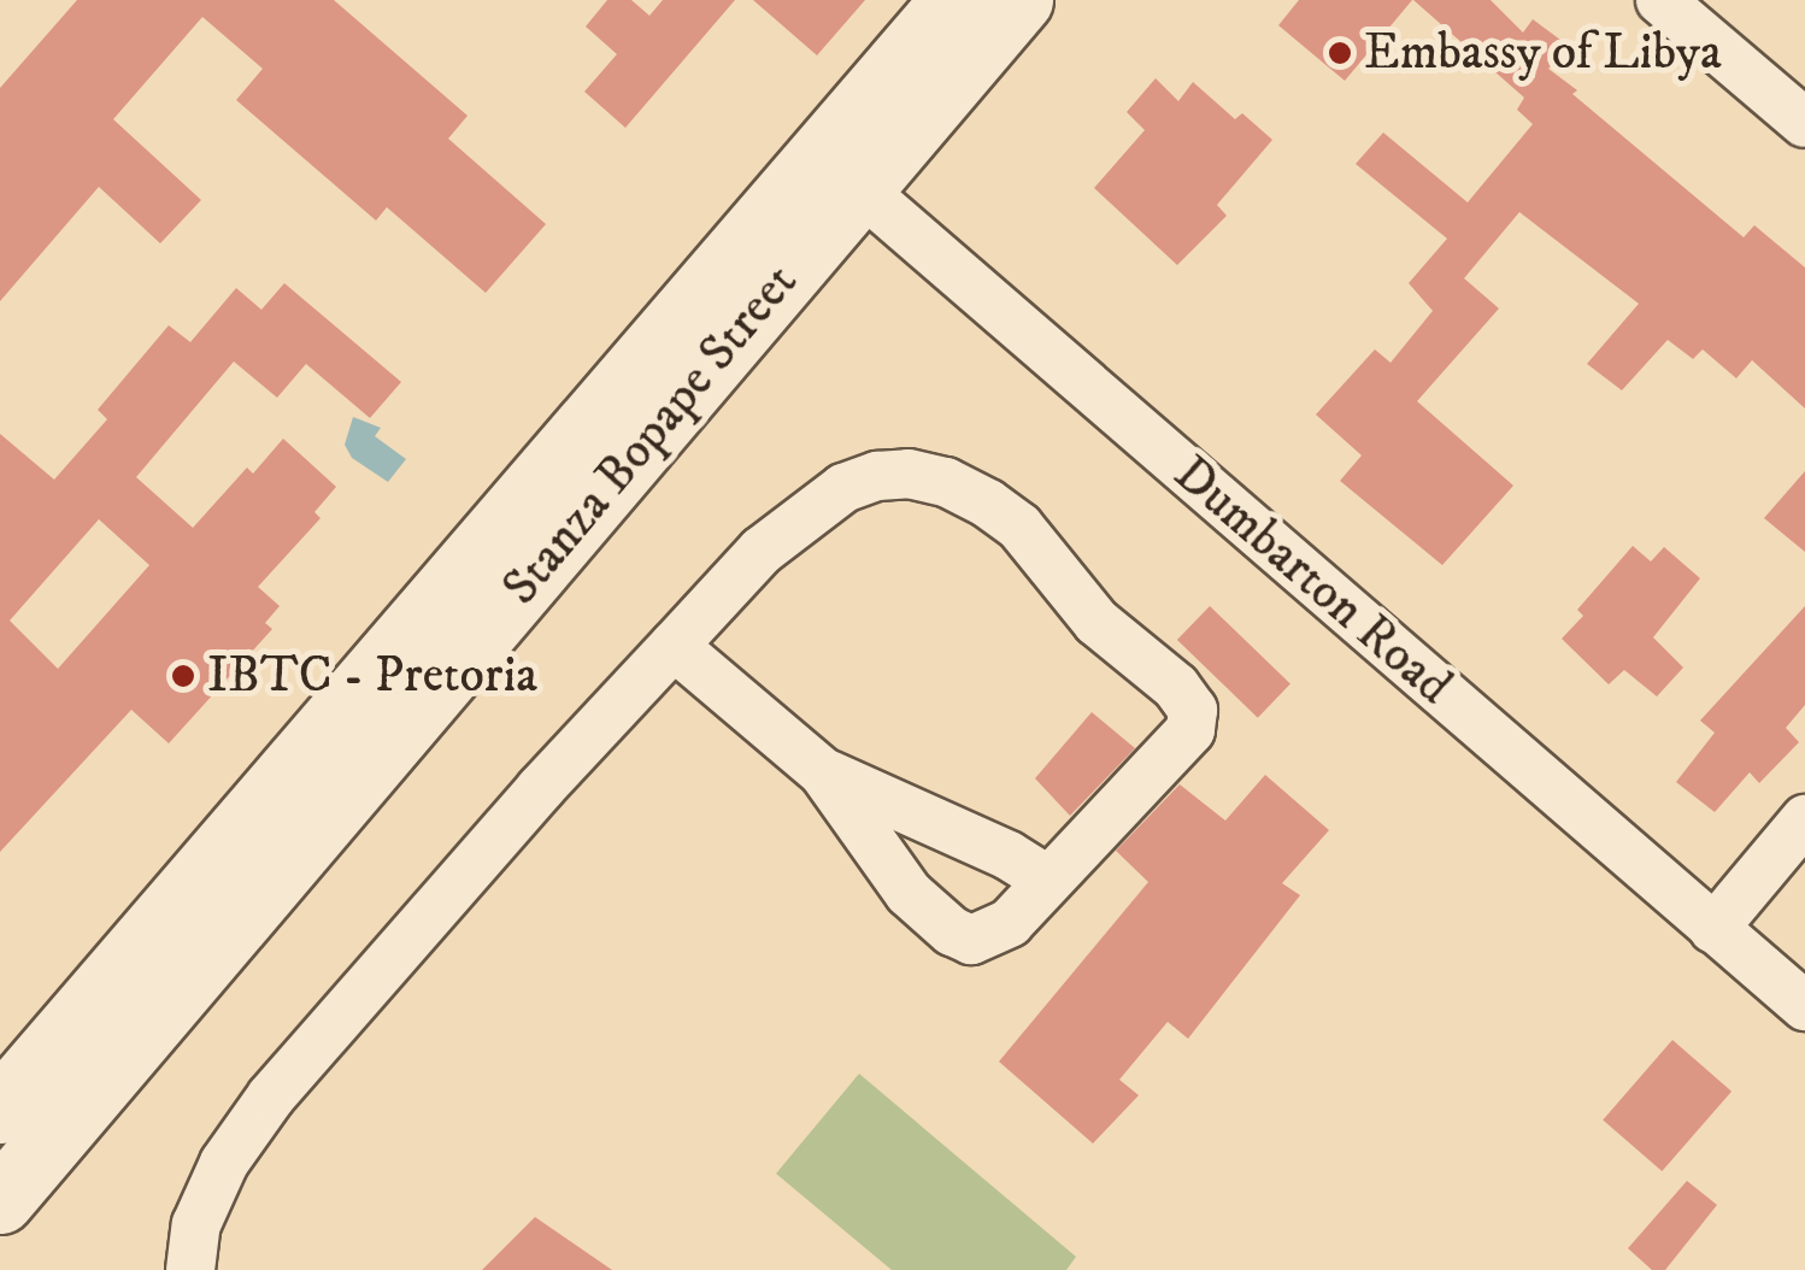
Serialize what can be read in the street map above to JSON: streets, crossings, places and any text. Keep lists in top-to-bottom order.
{
  "streets": {
    "main road": ["Stanza Bopape Street"],
    "street": ["Dumbarton Road"]
  },
  "crossings": [
    ["Stanza Bopape Street", "Dumbarton Road"]
  ],
  "places": ["Embassy of Libya", "IBTC - Pretoria"]
}
